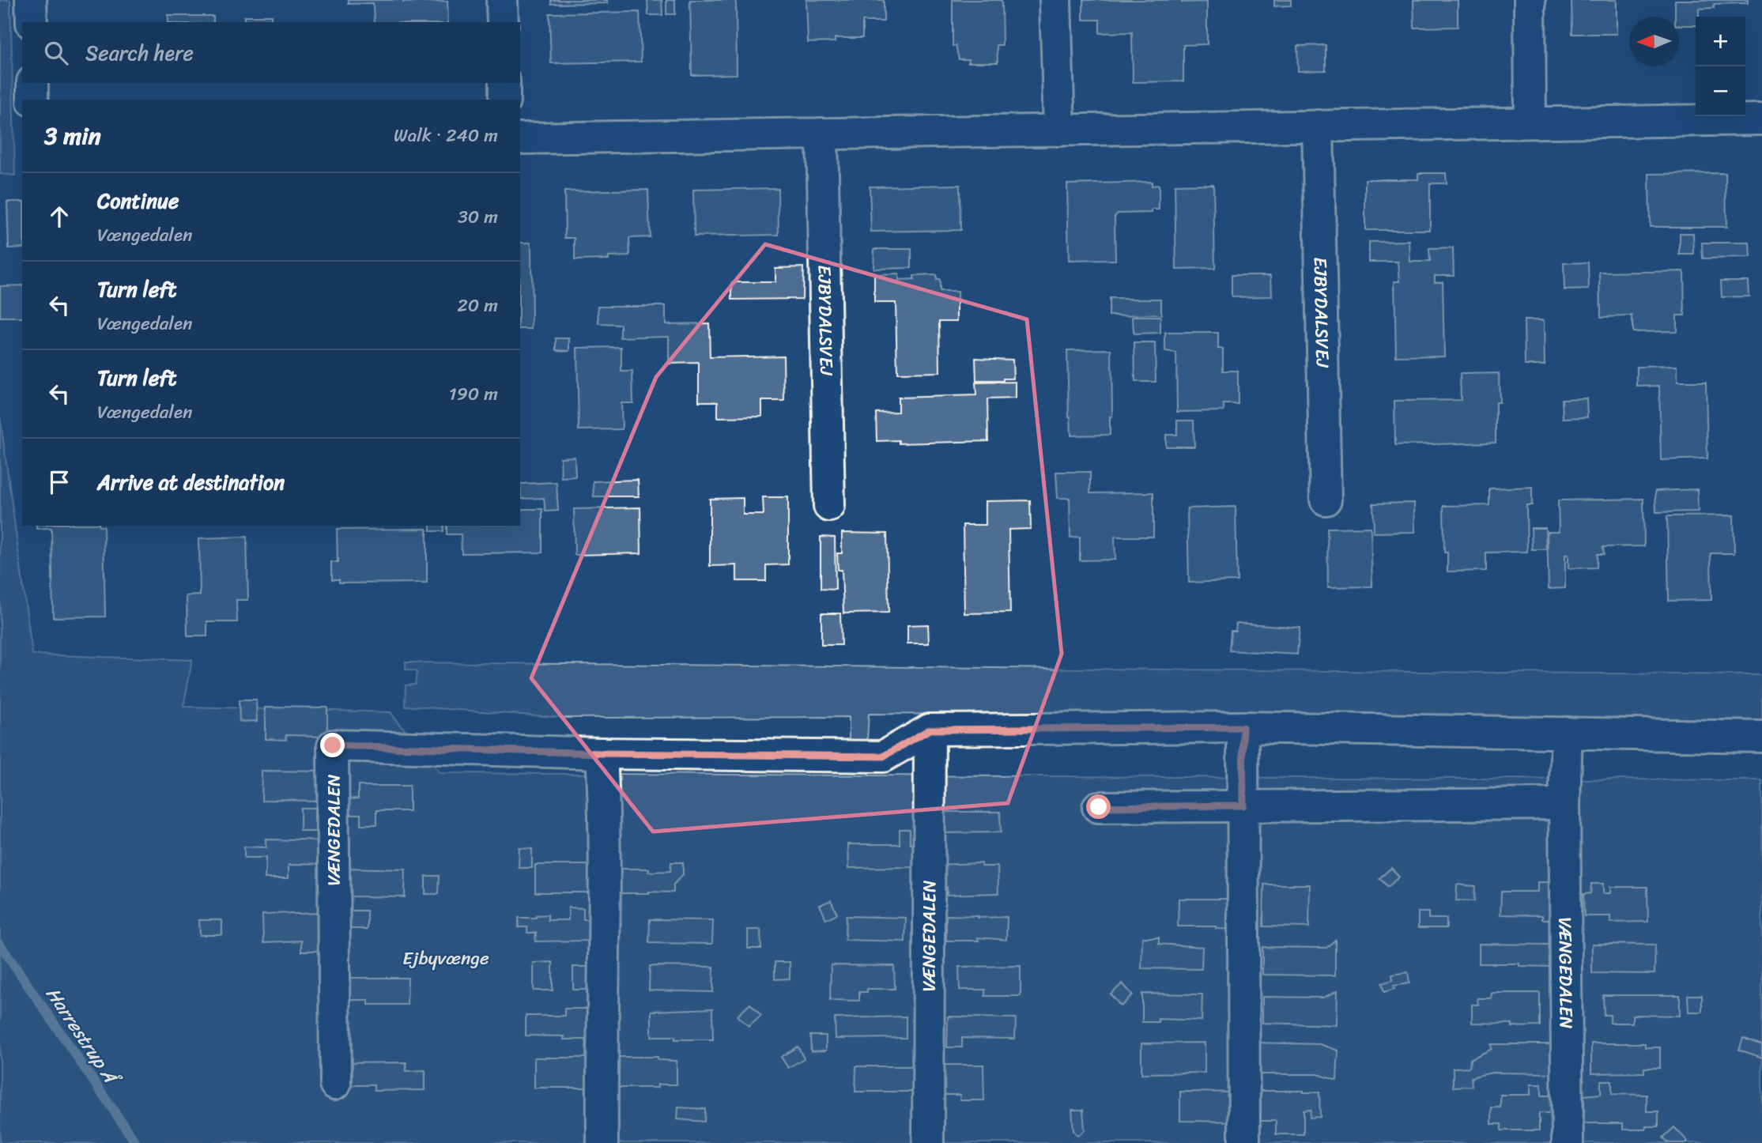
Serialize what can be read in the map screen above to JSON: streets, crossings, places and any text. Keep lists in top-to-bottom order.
{
  "streets": {
    "street": ["EJBYDALSVEJ", "VÆNGEDALEN"]
  },
  "water": ["Harrestrup Å"],
  "parks": ["Ejbyvænge"],
  "north": "left",
  "page": {
    "map_buttons": ["+", "−"],
    "search": "Search here",
    "heading": ["3 min", "Walk · 240 m"],
    "list": [
      ["Continue", "Vængedalen", "30 m"],
      ["Turn left", "Vængedalen", "20 m"],
      ["Turn left", "Vængedalen", "190 m"],
      "Arrive at destination"
    ]
  }
}
